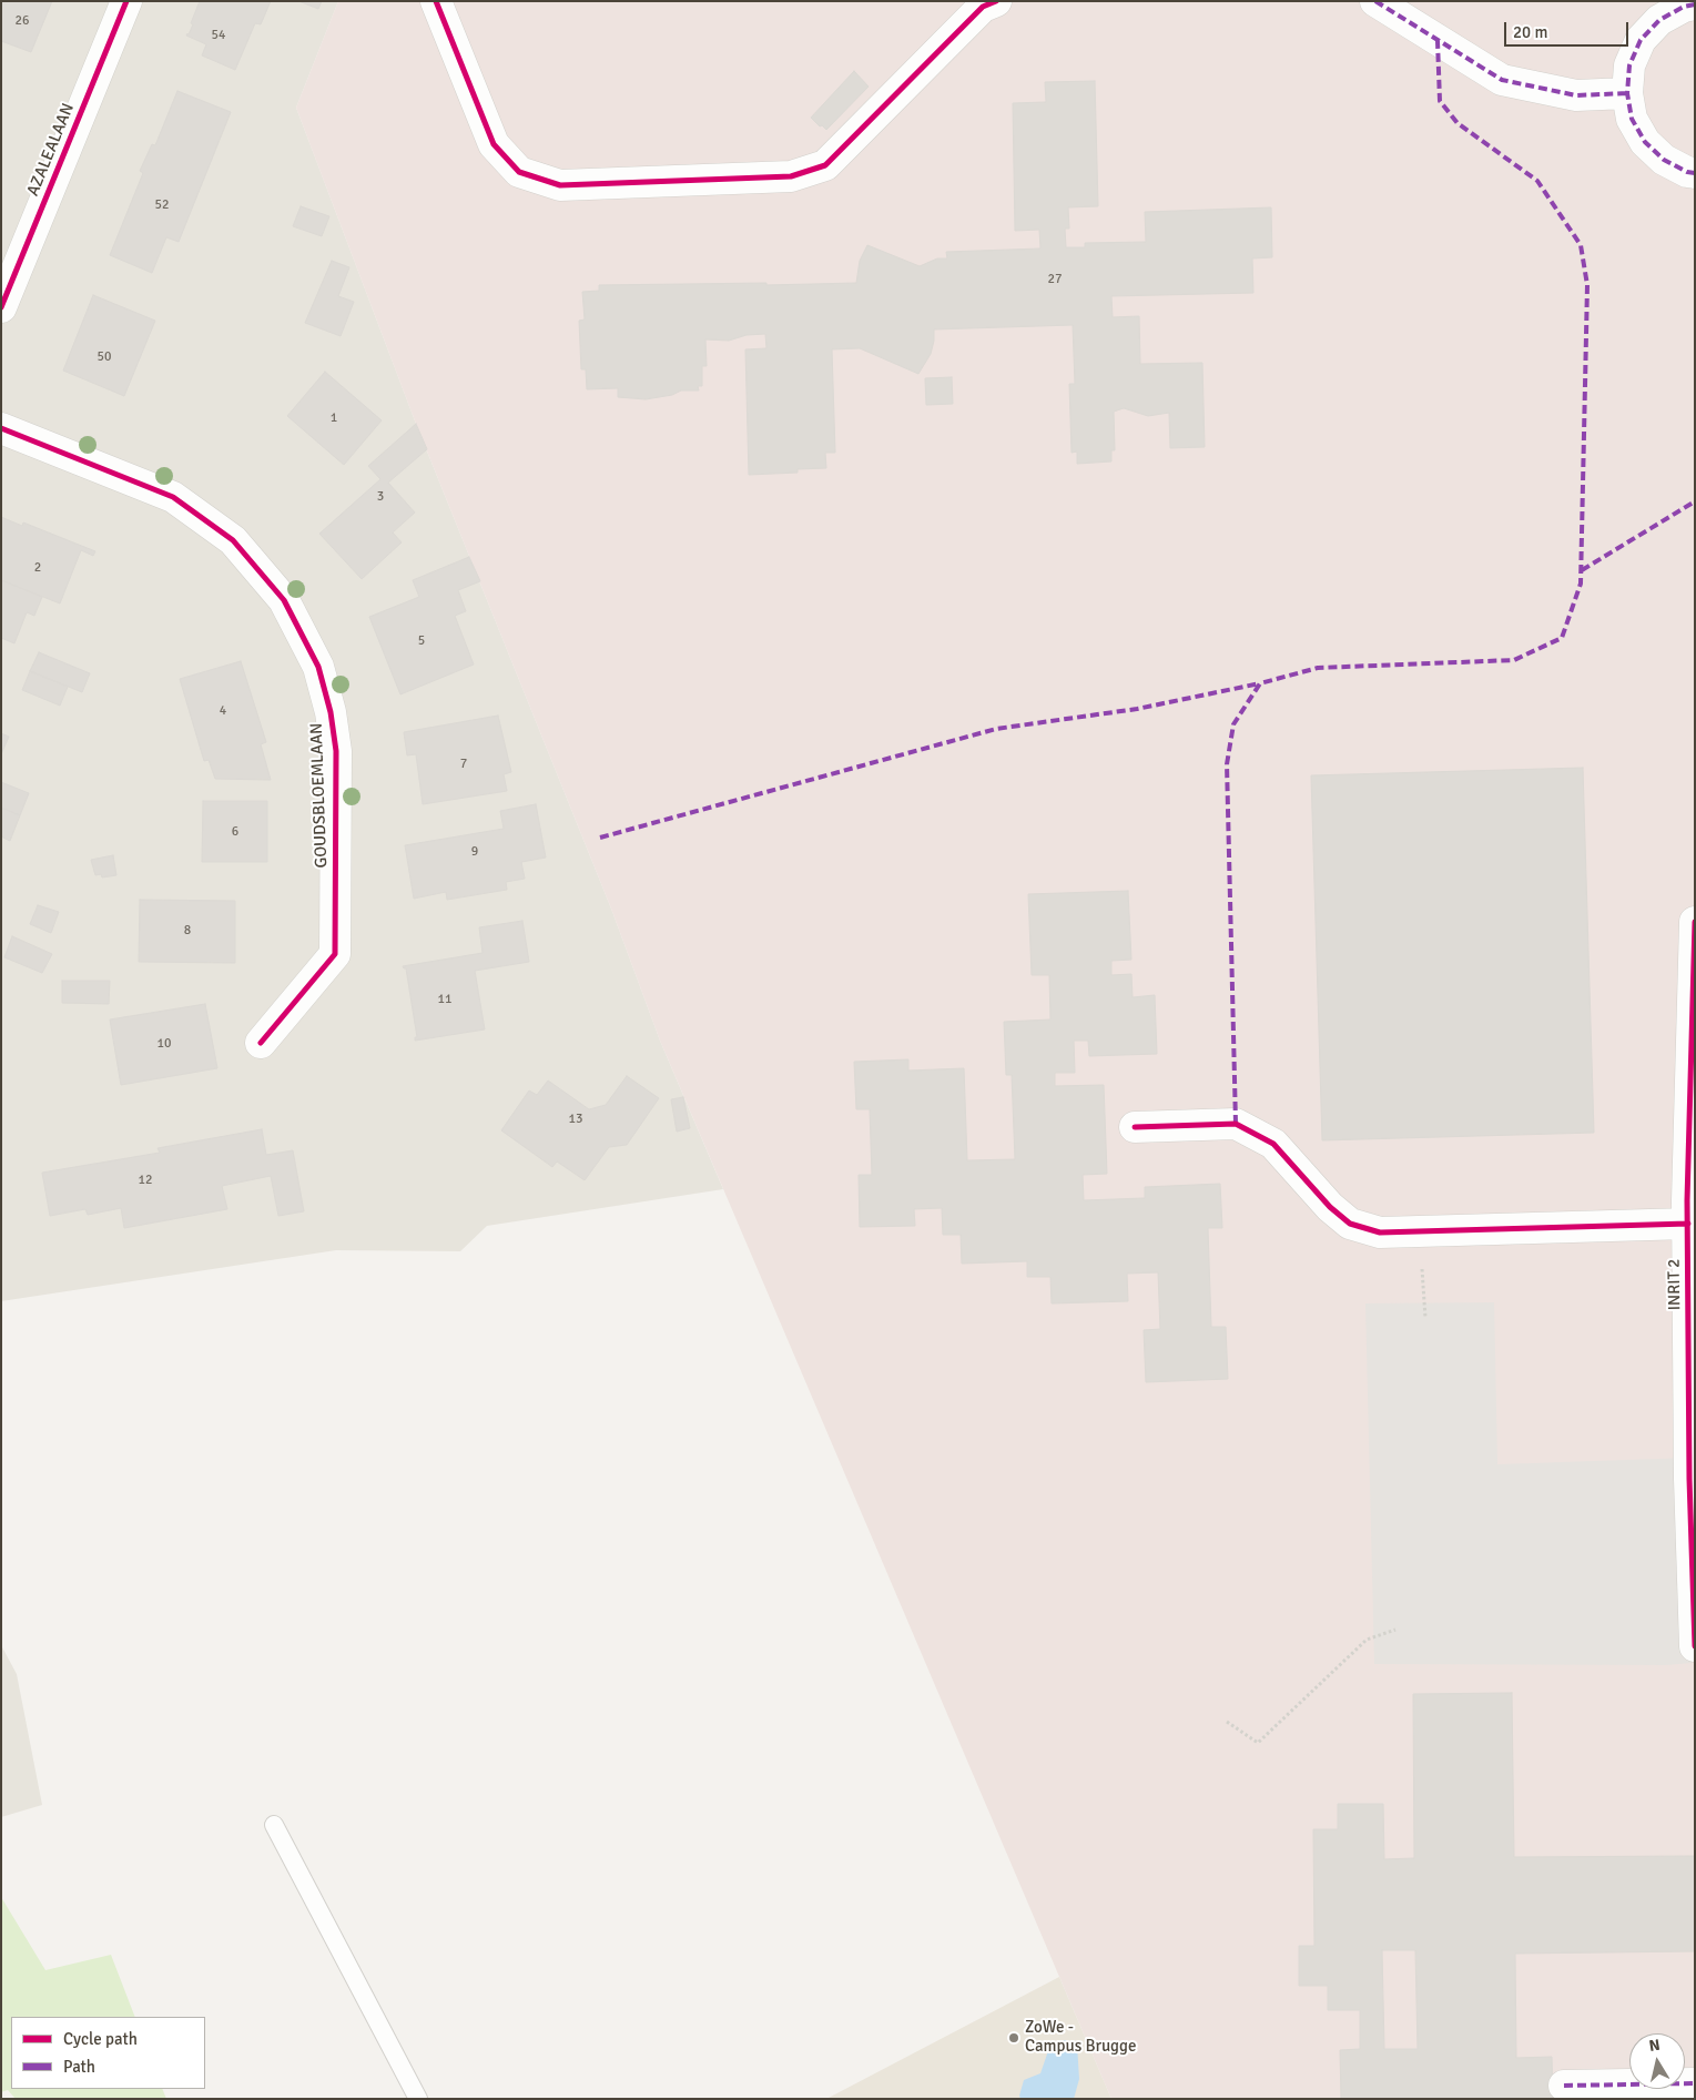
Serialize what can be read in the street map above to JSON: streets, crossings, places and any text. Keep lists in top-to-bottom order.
{
  "streets": {
    "street": ["AZALEALAAN", "GOUDSBLOEMLAAN", "INRIT 2"]
  },
  "places": ["ZoWe - Campus Brugge"],
  "house_numbers": [
    "26",
    "54",
    "52",
    "27",
    "50",
    "1",
    "3",
    "2",
    "5",
    "4",
    "7",
    "6",
    "9",
    "8",
    "11",
    "10",
    "13",
    "12"
  ],
  "legend": ["Cycle path", "Path"],
  "scale_bar": "20 m",
  "north": "top"
}
